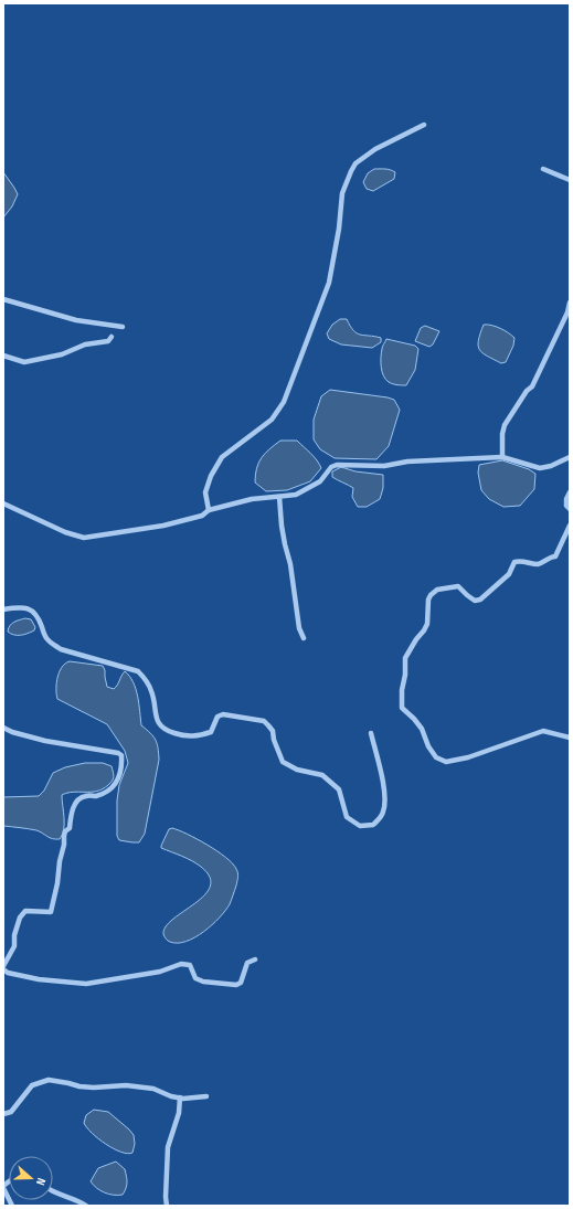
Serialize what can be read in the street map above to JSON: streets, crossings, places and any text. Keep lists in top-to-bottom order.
{
  "north": "right"
}
